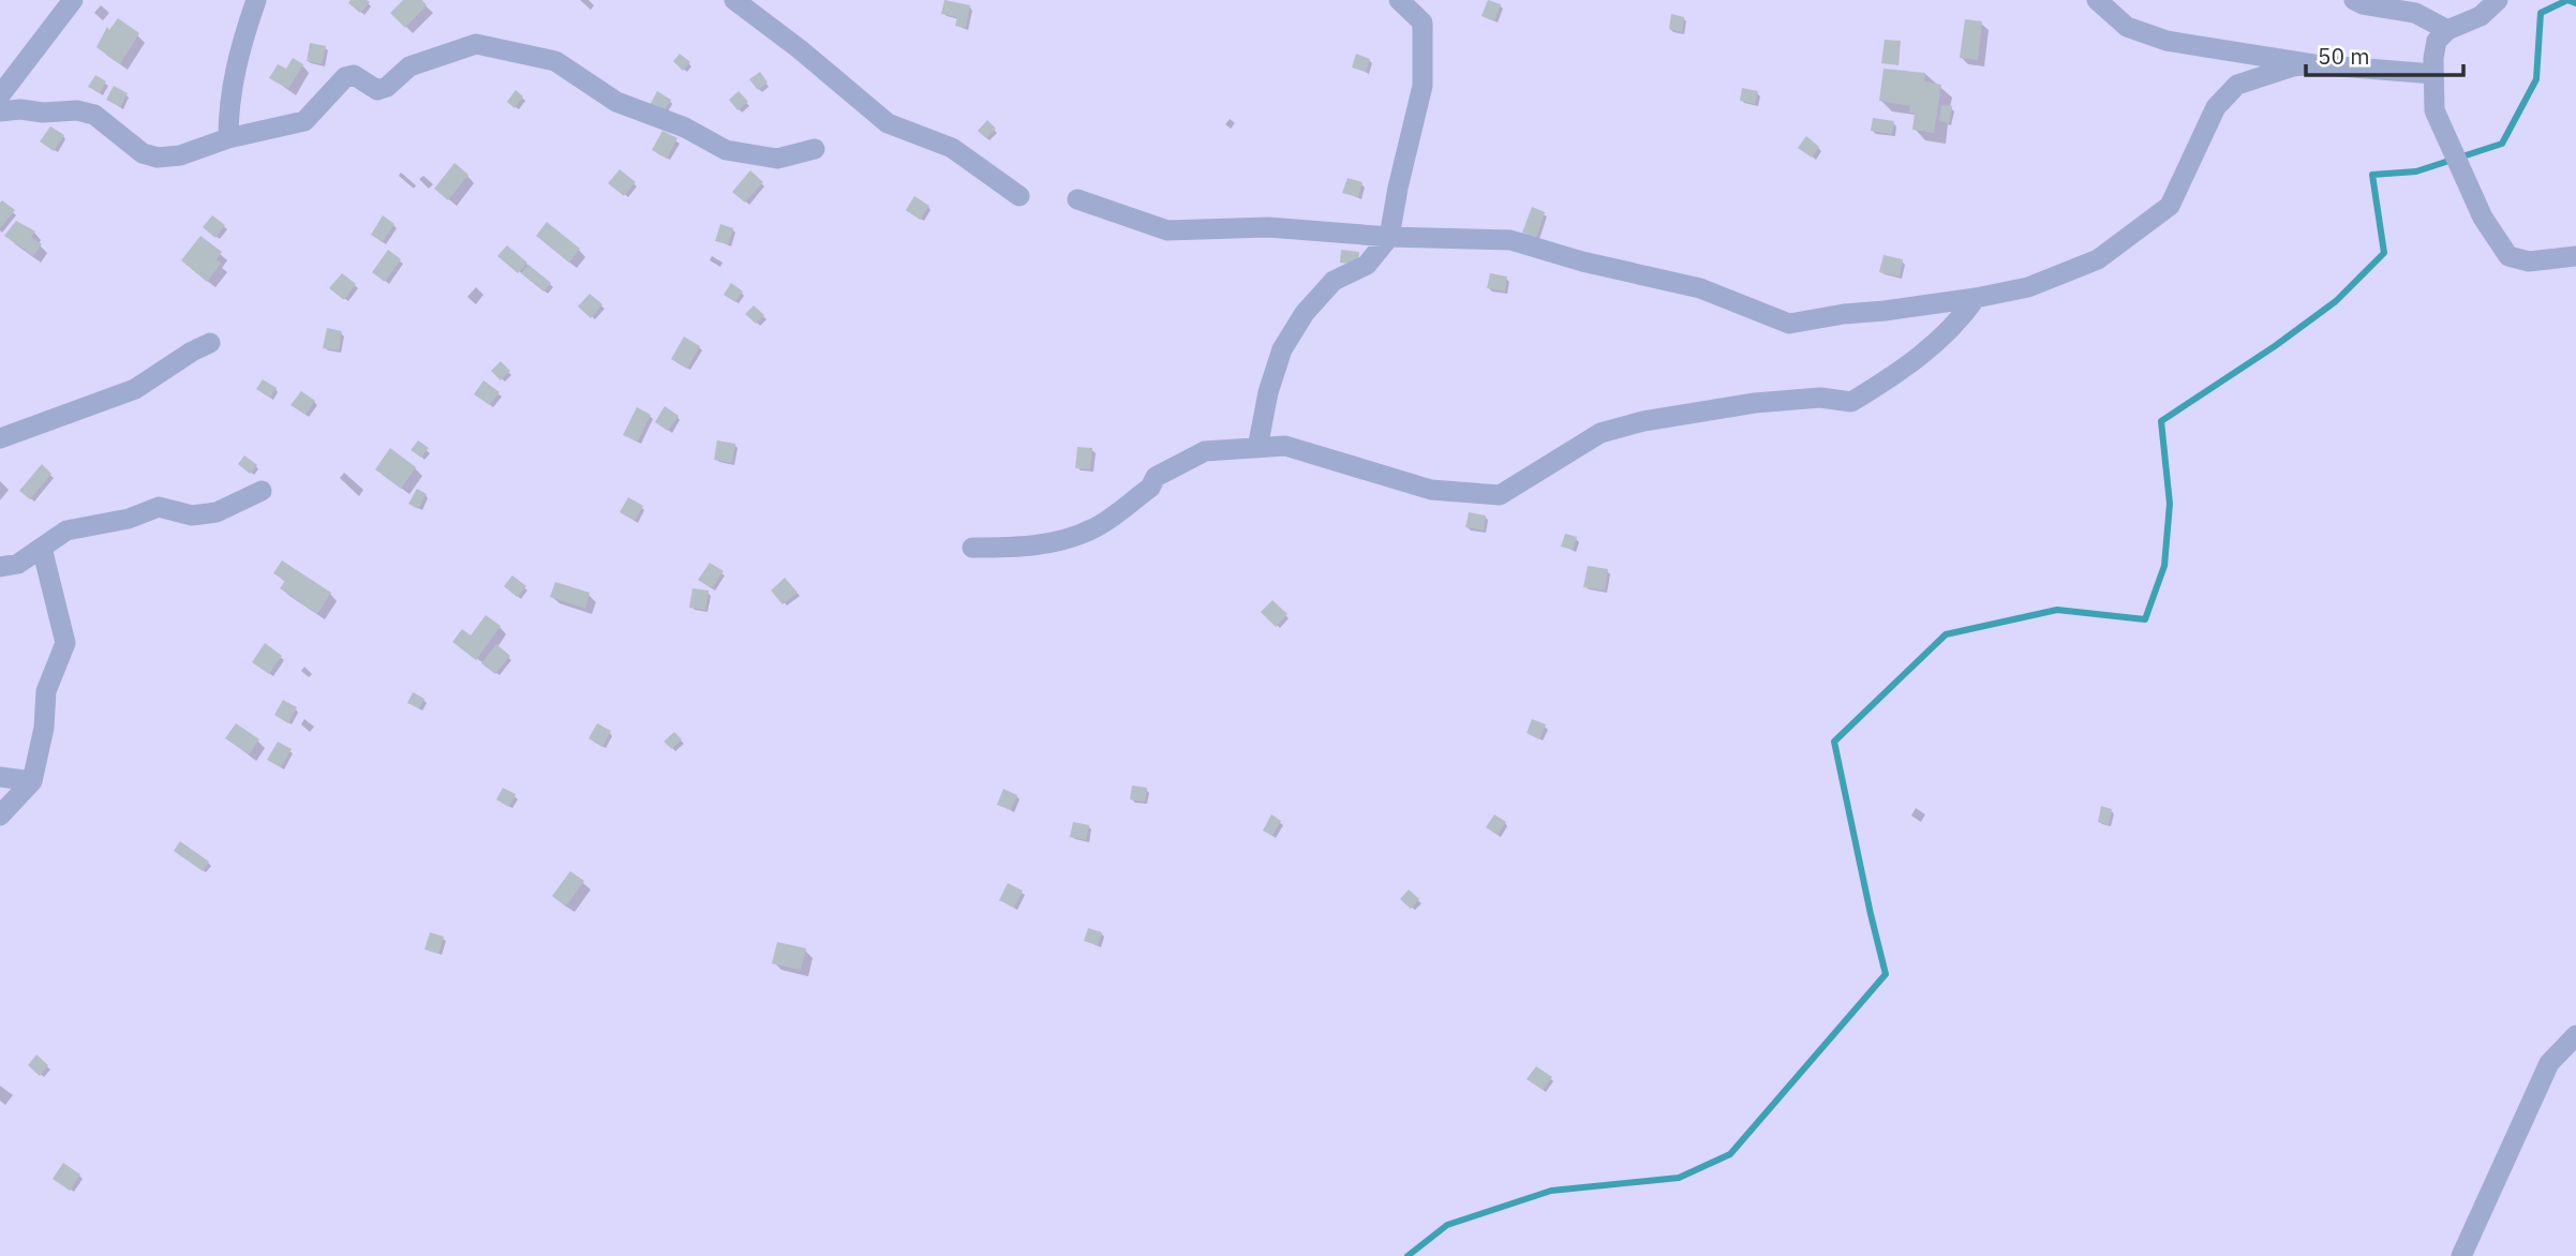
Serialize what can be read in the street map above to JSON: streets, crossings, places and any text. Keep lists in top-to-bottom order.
{
  "scale_bar": "50 m"
}
